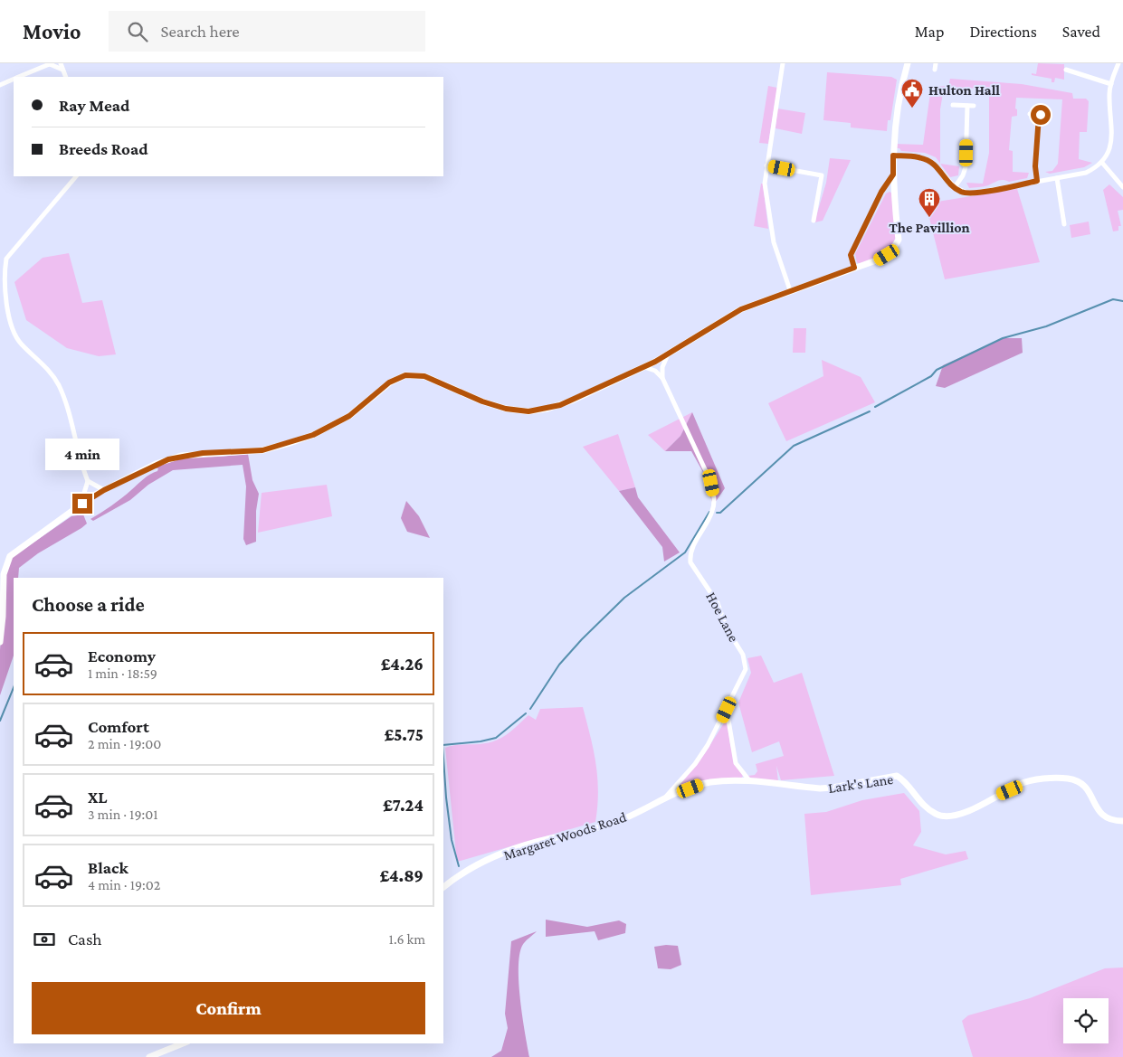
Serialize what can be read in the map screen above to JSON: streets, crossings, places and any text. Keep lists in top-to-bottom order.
{
  "streets": {
    "street": ["Hoe Lane", "Lark's Lane", "Margaret Woods Road"]
  },
  "crossings": [
    ["Hoe Lane", "Lark's Lane"],
    ["Hoe Lane", "Margaret Woods Road"],
    ["Lark's Lane", "Margaret Woods Road"]
  ],
  "places": {
    "public building": ["Hulton Hall"],
    "building": ["The Pavillion"]
  },
  "page": {
    "header": "Movio",
    "search": "Search here",
    "nav": ["Map", "Directions", "Saved"],
    "banner": ["Ray Mead", "Breeds Road"],
    "bubble": "4 min",
    "heading": "Choose a ride",
    "list": [
      {
        "name": "Economy",
        "note": "1 min · 18:59",
        "value": "£4.26"
      },
      {
        "name": "Comfort",
        "note": "2 min · 19:00",
        "value": "£5.75"
      },
      {
        "name": "XL",
        "note": "3 min · 19:01",
        "value": "£7.24"
      },
      {
        "name": "Black",
        "note": "4 min · 19:02",
        "value": "£4.89"
      }
    ],
    "pay": ["Cash", "1.6 km"],
    "buttons": "Confirm"
  }
}
